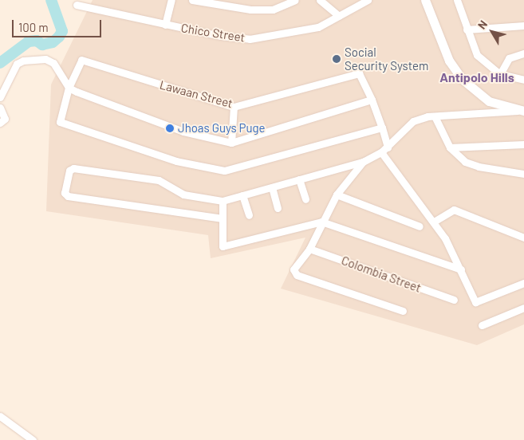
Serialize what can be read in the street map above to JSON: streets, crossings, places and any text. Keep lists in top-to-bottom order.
{
  "streets": {
    "street": ["Chico Street", "Lawaan Street", "Colombia Street"]
  },
  "districts": ["Antipolo Hills"],
  "places": ["Social Security System", "Jhoas Guys Puge"],
  "scale_bar": "100 m",
  "north": "top left"
}
